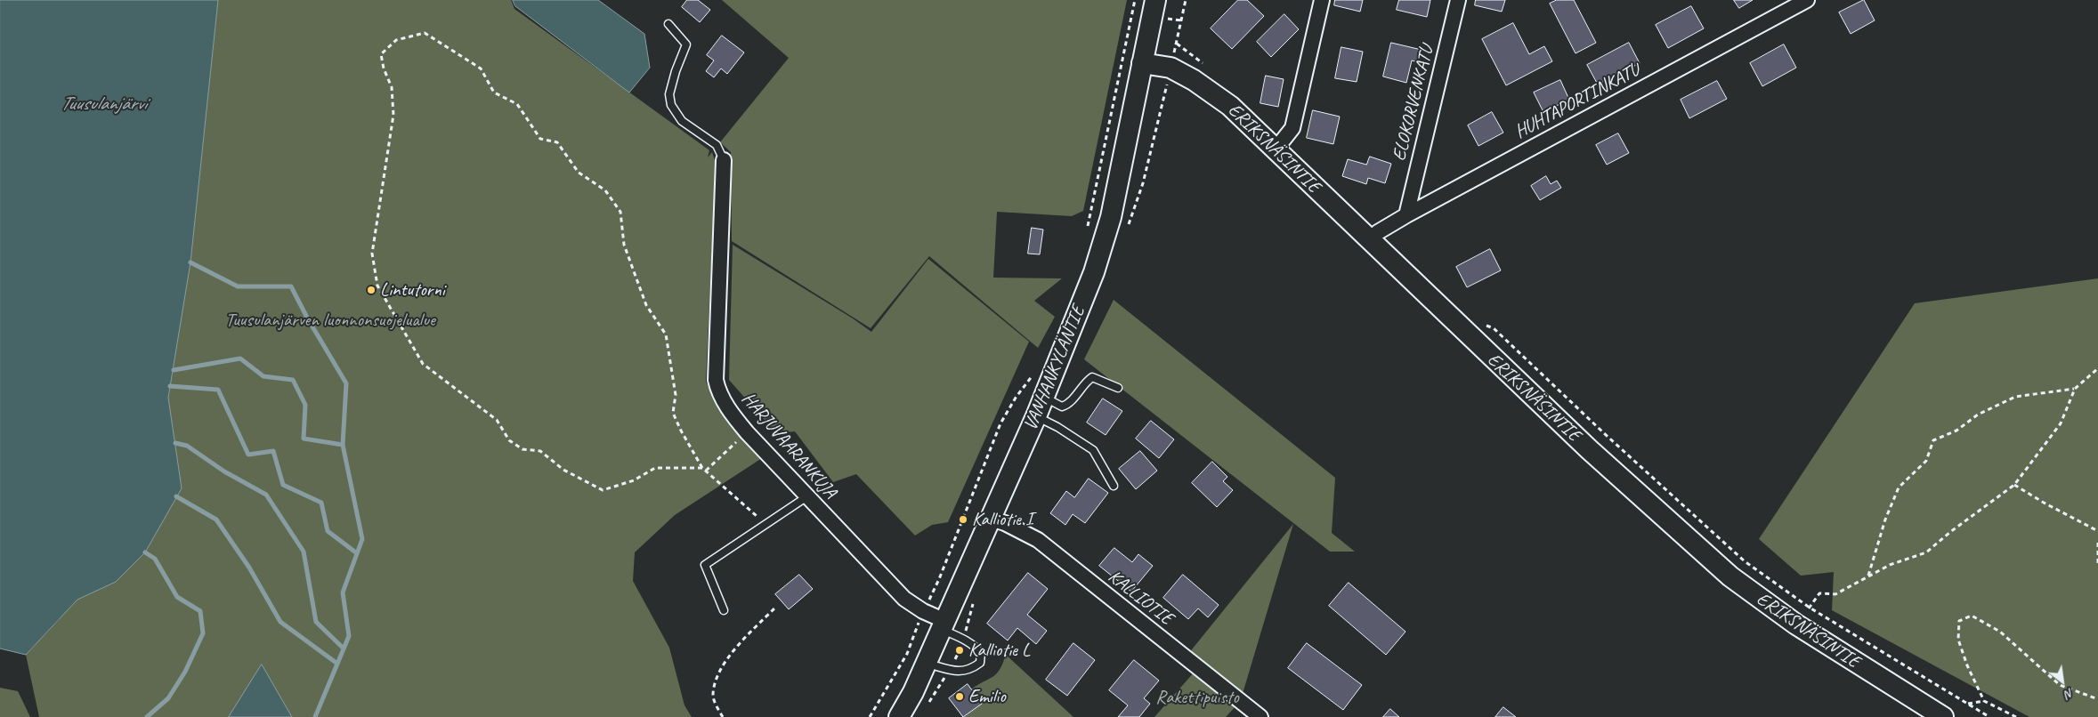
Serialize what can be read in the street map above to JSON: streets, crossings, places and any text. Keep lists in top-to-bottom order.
{
  "streets": {
    "street": [
      "HUHTAPORTINKATU",
      "ELOKORVENKATU",
      "ERIKSNÄSINTIE",
      "VANHANKYLÄNTIE",
      "HARJUVAARANKUJA",
      "KALLIOTIE"
    ]
  },
  "crossings": [
    ["HUHTAPORTINKATU", "ELOKORVENKATU"],
    ["HUHTAPORTINKATU", "ERIKSNÄSINTIE"],
    ["ERIKSNÄSINTIE", "VANHANKYLÄNTIE"],
    ["VANHANKYLÄNTIE", "HARJUVAARANKUJA"],
    ["VANHANKYLÄNTIE", "KALLIOTIE"]
  ],
  "water": ["Tuusulanjärvi"],
  "parks": ["Tuusulanjärven luonnonsuojelualue", "Rakettipuisto"],
  "places": [
    "Lintutorni",
    "Kalliotie I",
    "Kalliotie L",
    "Emilio"
  ],
  "north": "bottom right"
}
